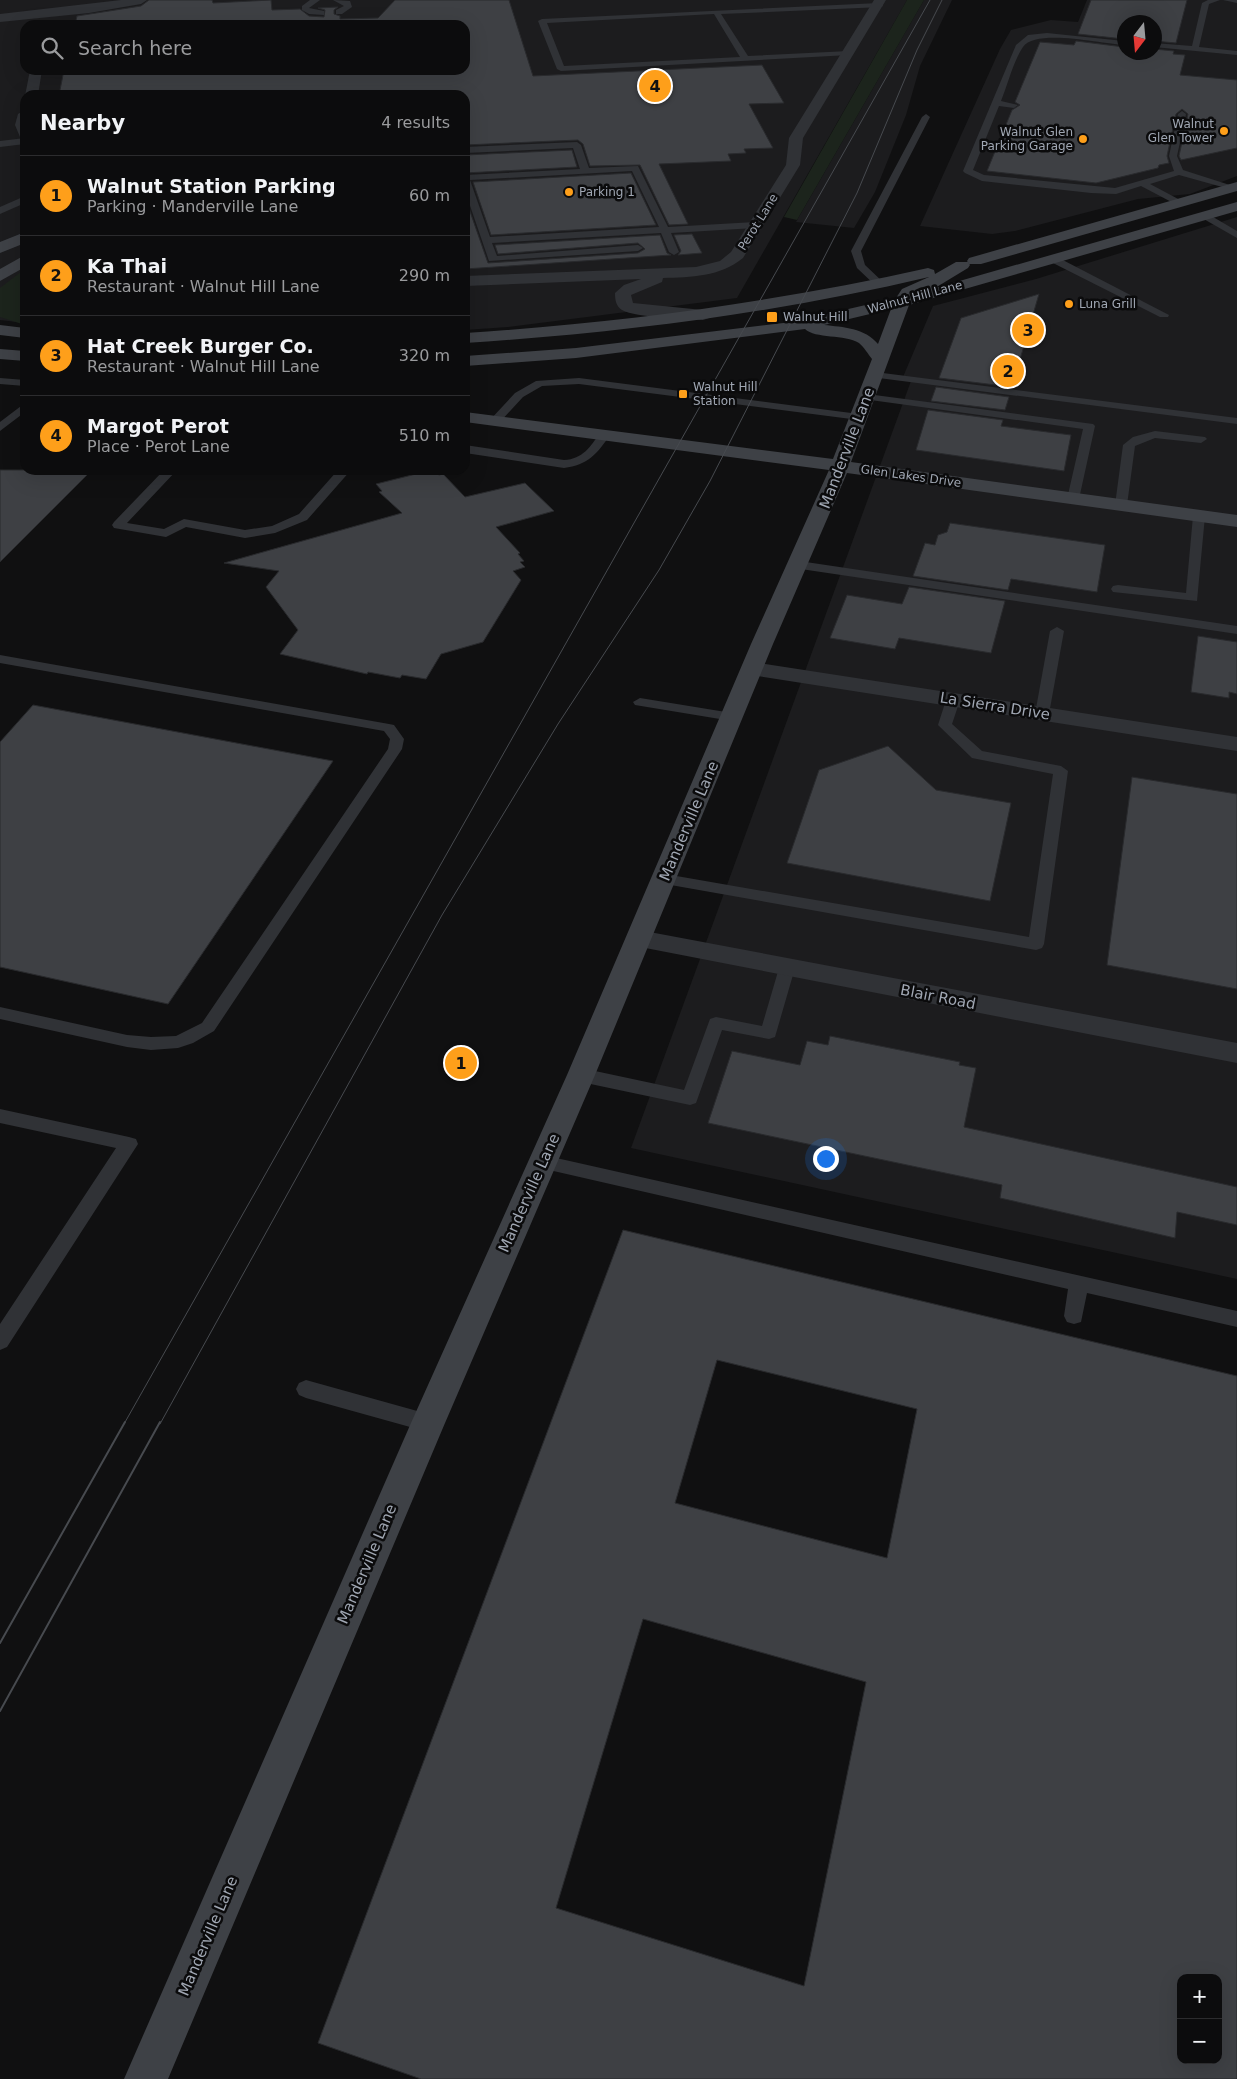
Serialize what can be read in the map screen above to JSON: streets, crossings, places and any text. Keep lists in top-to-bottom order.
{
  "streets": {
    "street": [
      "Perot Lane",
      "Walnut Hill Lane",
      "Manderville Lane",
      "Glen Lakes Drive",
      "La Sierra Drive",
      "Blair Road"
    ]
  },
  "crossings": [
    ["Walnut Hill Lane", "Manderville Lane"],
    ["Manderville Lane", "Glen Lakes Drive"],
    ["Manderville Lane", "La Sierra Drive"],
    ["Manderville Lane", "Blair Road"]
  ],
  "places": {
    "other": [
      "Walnut Glen Tower",
      "Walnut Glen Parking Garage",
      "Parking 1",
      "Luna Grill"
    ],
    "transit": ["Walnut Hill", "Walnut Hill Station"]
  },
  "north": "bottom",
  "page": {
    "search": "Search here",
    "pins": [
      "4",
      "3",
      "2",
      "1"
    ],
    "heading": ["Nearby", "4 results"],
    "list": [
      {
        "mark": "1",
        "name": "Walnut Station Parking",
        "note": "Parking · Manderville Lane",
        "value": "60 m"
      },
      {
        "mark": "2",
        "name": "Ka Thai",
        "note": "Restaurant · Walnut Hill Lane",
        "value": "290 m"
      },
      {
        "mark": "3",
        "name": "Hat Creek Burger Co.",
        "note": "Restaurant · Walnut Hill Lane",
        "value": "320 m"
      },
      {
        "mark": "4",
        "name": "Margot Perot",
        "note": "Place · Perot Lane",
        "value": "510 m"
      }
    ],
    "map_buttons": ["+", "−"]
  }
}
